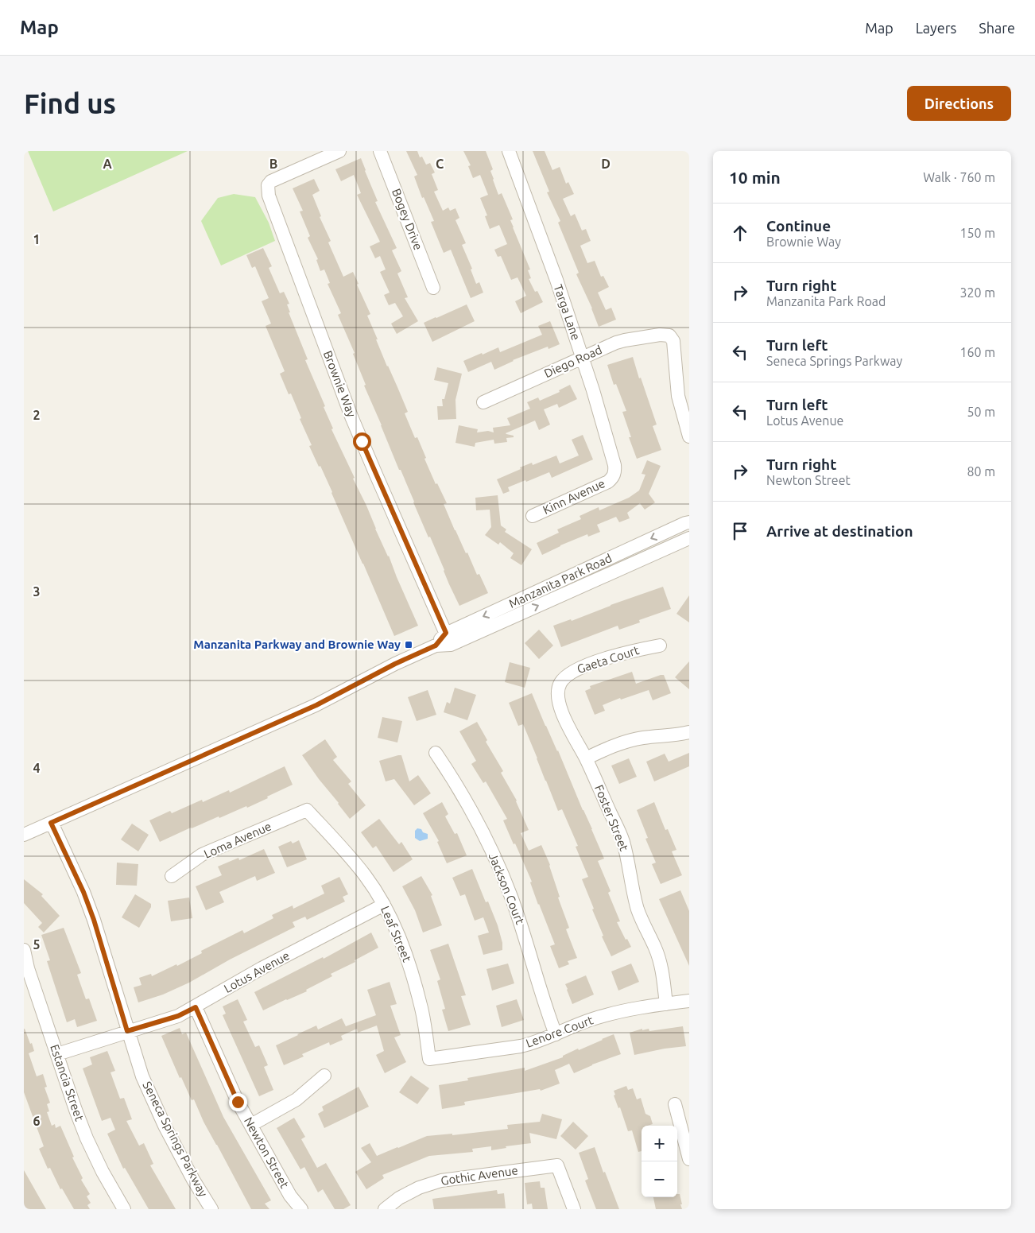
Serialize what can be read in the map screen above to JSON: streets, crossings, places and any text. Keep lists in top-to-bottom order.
{
  "streets": {
    "street": [
      "Bogey Drive",
      "Targa Lane",
      "Diego Road",
      "Brownie Way",
      "Kinn Avenue",
      "Manzanita Park Road",
      "Gaeta Court",
      "Foster Street",
      "Loma Avenue",
      "Jackson Court",
      "Leaf Street",
      "Lotus Avenue",
      "Lenore Court",
      "Estancia Street",
      "Seneca Springs Parkway",
      "Newton Street",
      "Gothic Avenue"
    ]
  },
  "crossings": [
    ["Targa Lane", "Diego Road"],
    ["Targa Lane", "Kinn Avenue"],
    ["Brownie Way", "Manzanita Park Road"],
    ["Manzanita Park Road", "Seneca Springs Parkway"],
    ["Gaeta Court", "Foster Street"],
    ["Foster Street", "Lenore Court"],
    ["Loma Avenue", "Leaf Street"],
    ["Jackson Court", "Lenore Court"],
    ["Leaf Street", "Lotus Avenue"],
    ["Leaf Street", "Lenore Court"],
    ["Lotus Avenue", "Estancia Street"],
    ["Lotus Avenue", "Seneca Springs Parkway"],
    ["Lotus Avenue", "Newton Street"]
  ],
  "places": {
    "transit": ["Manzanita Parkway and Brownie Way"]
  },
  "page": {
    "header": "Map",
    "nav": ["Map", "Layers", "Share"],
    "buttons": "Directions",
    "title": "Find us",
    "heading": ["10 min", "Walk · 760 m"],
    "list": [
      ["Continue", "Brownie Way", "150 m"],
      ["Turn right", "Manzanita Park Road", "320 m"],
      ["Turn left", "Seneca Springs Parkway", "160 m"],
      ["Turn left", "Lotus Avenue", "50 m"],
      ["Turn right", "Newton Street", "80 m"],
      "Arrive at destination"
    ],
    "map_buttons": ["+", "−"]
  },
  "grid": {
    "columns": [
      "A",
      "B",
      "C",
      "D"
    ],
    "rows": [
      "1",
      "2",
      "3",
      "4",
      "5",
      "6"
    ]
  }
}
